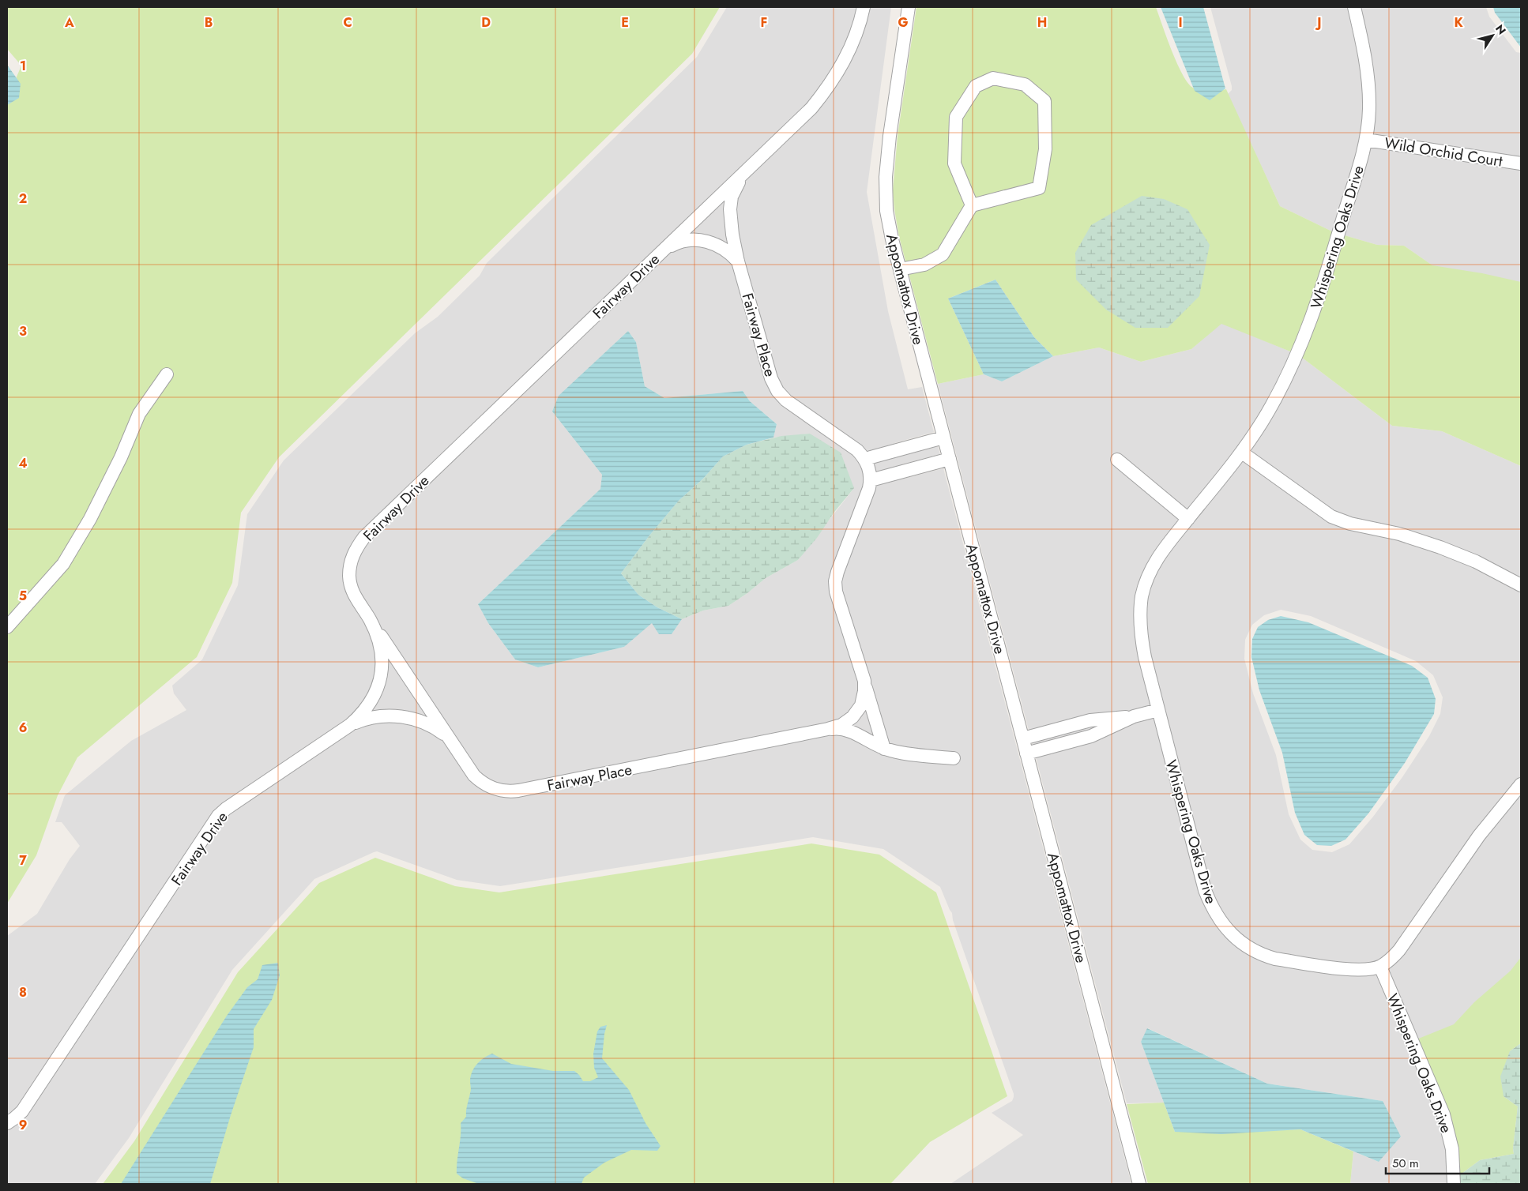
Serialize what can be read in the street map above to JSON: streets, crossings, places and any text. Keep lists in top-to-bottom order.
{
  "streets": {
    "street": [
      "Wild Orchid Court",
      "Whispering Oaks Drive",
      "Fairway Drive",
      "Appomattox Drive",
      "Fairway Place"
    ]
  },
  "crossings": [
    ["Wild Orchid Court", "Whispering Oaks Drive"],
    ["Fairway Drive", "Fairway Place"]
  ],
  "scale_bar": "50 m",
  "north": "top right",
  "grid": {
    "columns": [
      "A",
      "B",
      "C",
      "D",
      "E",
      "F",
      "G",
      "H",
      "I",
      "J",
      "K"
    ],
    "rows": [
      "1",
      "2",
      "3",
      "4",
      "5",
      "6",
      "7",
      "8",
      "9"
    ]
  }
}
